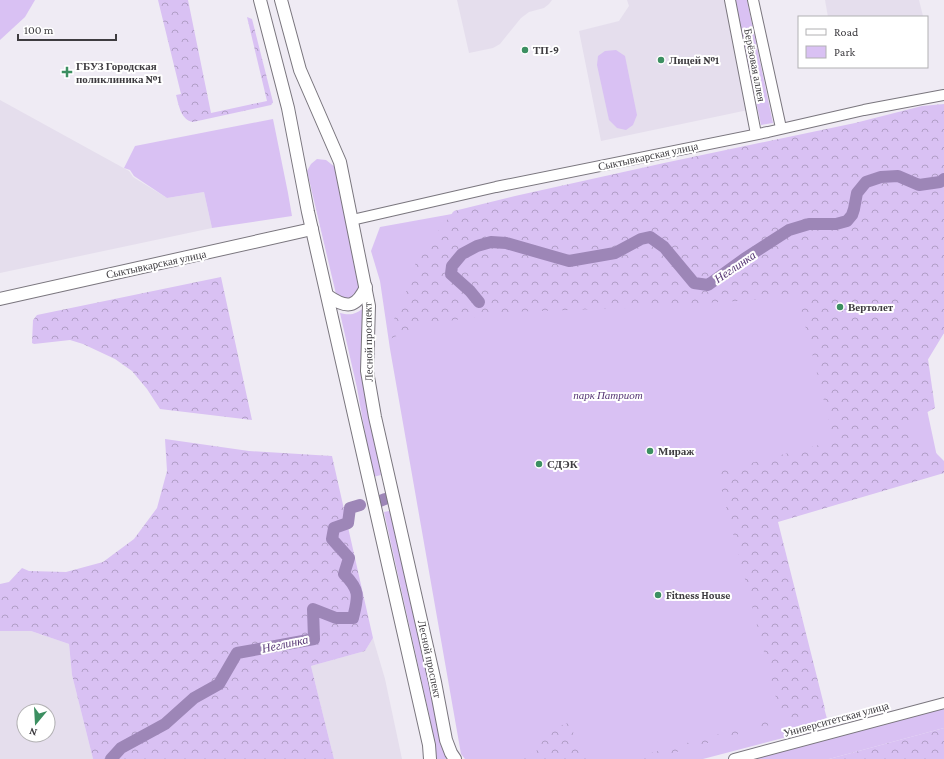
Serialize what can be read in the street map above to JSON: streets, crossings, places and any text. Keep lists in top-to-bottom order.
{
  "streets": {
    "main road": ["Сыктывкарская улица", "Лесной проспект"],
    "street": ["Берёзовая аллея", "Университетская улица"]
  },
  "crossings": [
    ["Берёзовая аллея", "Сыктывкарская улица"],
    ["Сыктывкарская улица", "Лесной проспект"]
  ],
  "water": ["Неглинка"],
  "parks": ["парк Патриот"],
  "places": {
    "other": [
      "ТП-9",
      "Лицей №1",
      "Вертолет",
      "Мираж",
      "СДЭК",
      "Fitness House"
    ],
    "health": ["ГБУЗ Городская поликлиника №1"]
  },
  "legend": ["Road", "Park"],
  "scale_bar": "100 m",
  "north": "bottom"
}
